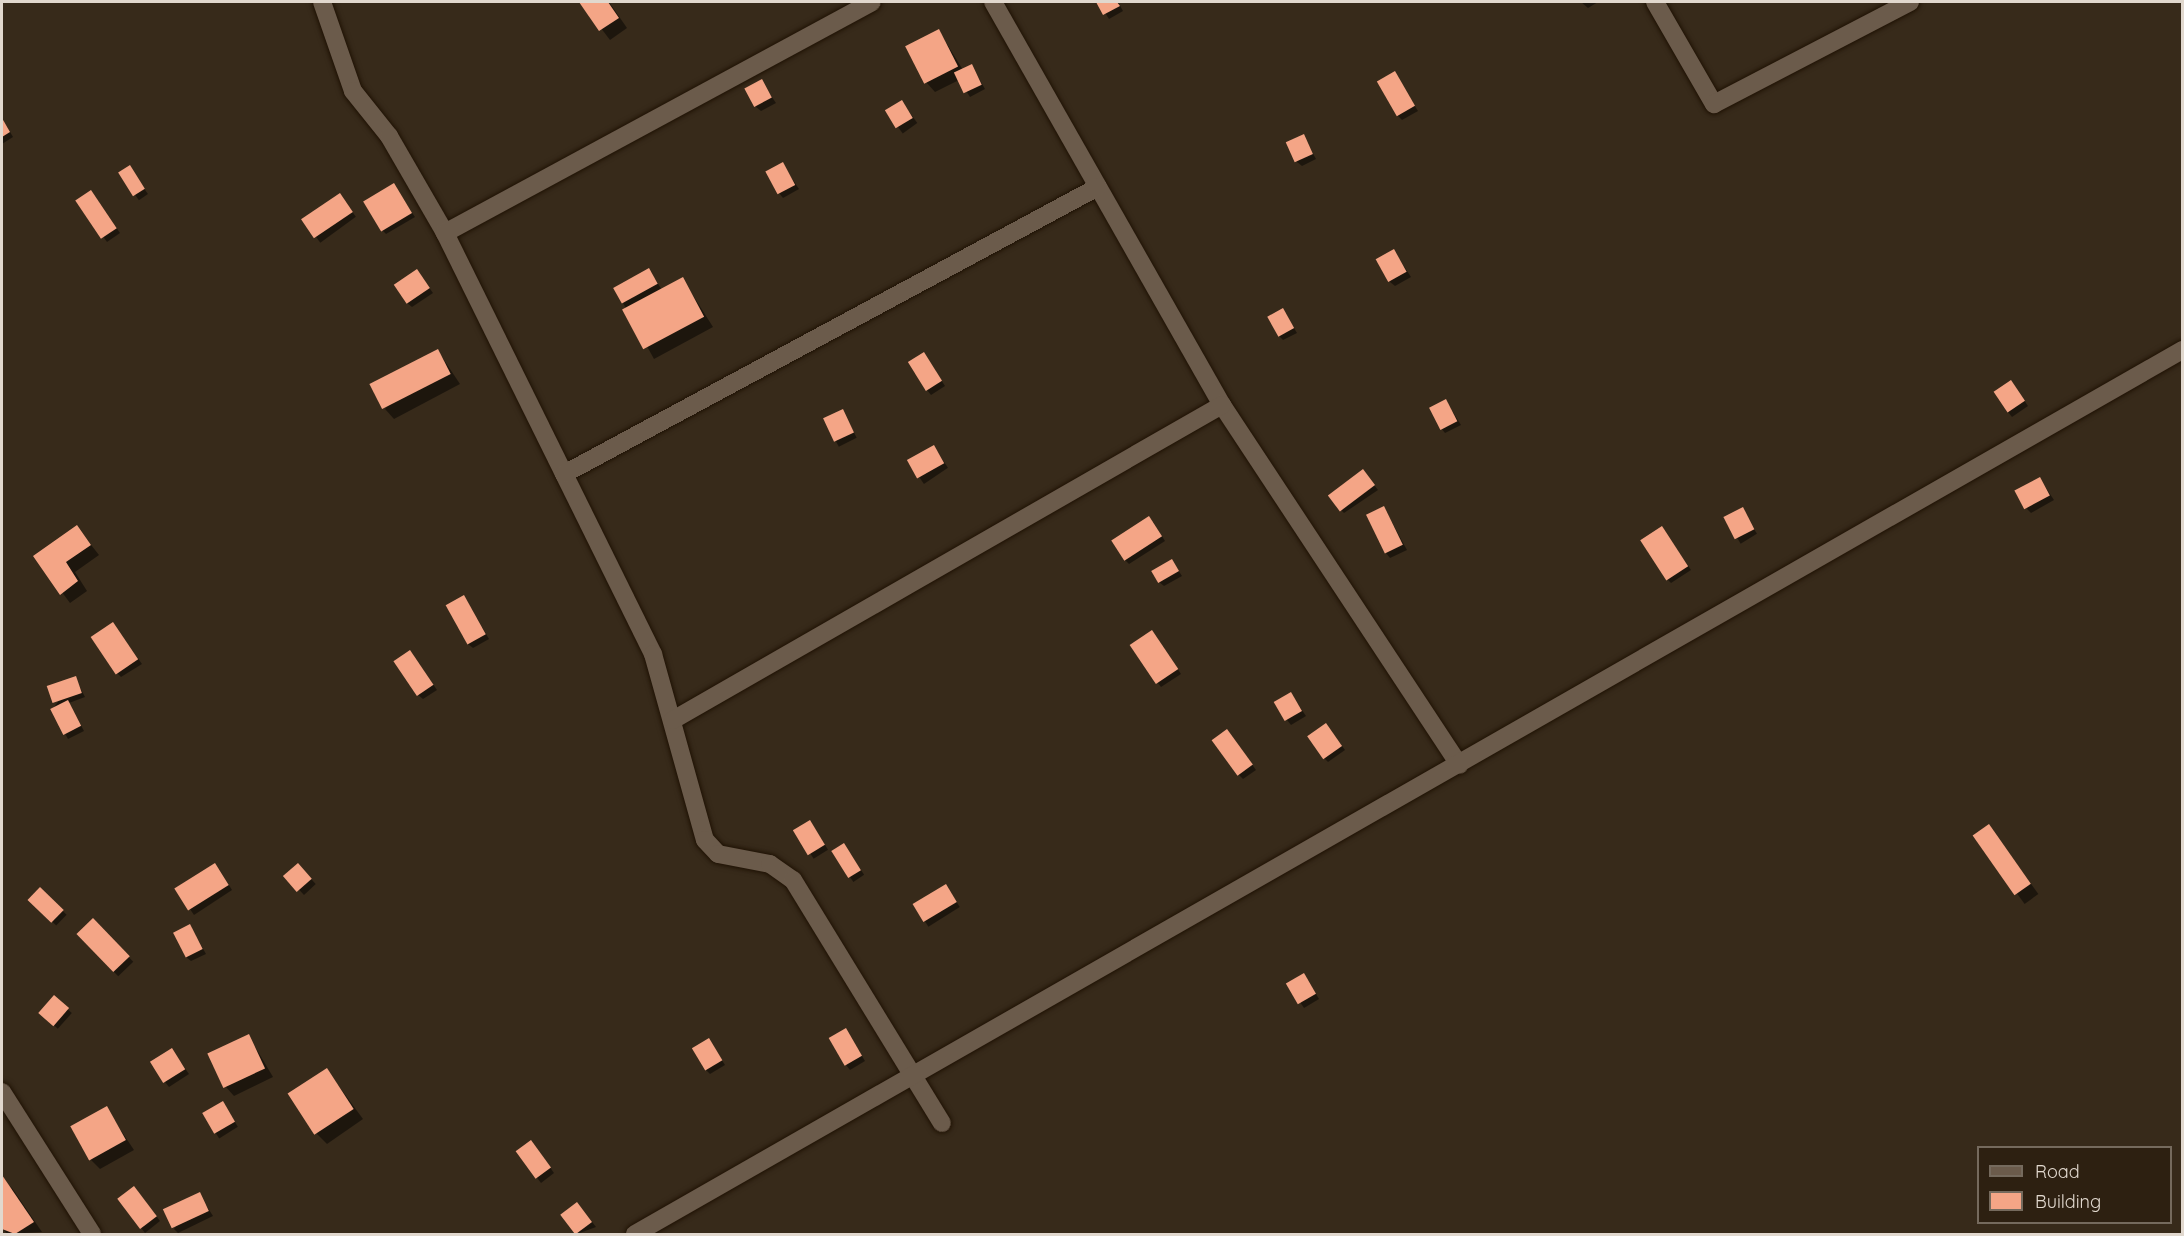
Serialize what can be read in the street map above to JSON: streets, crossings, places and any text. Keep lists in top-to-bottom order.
{
  "legend": ["Road", "Building"]
}
